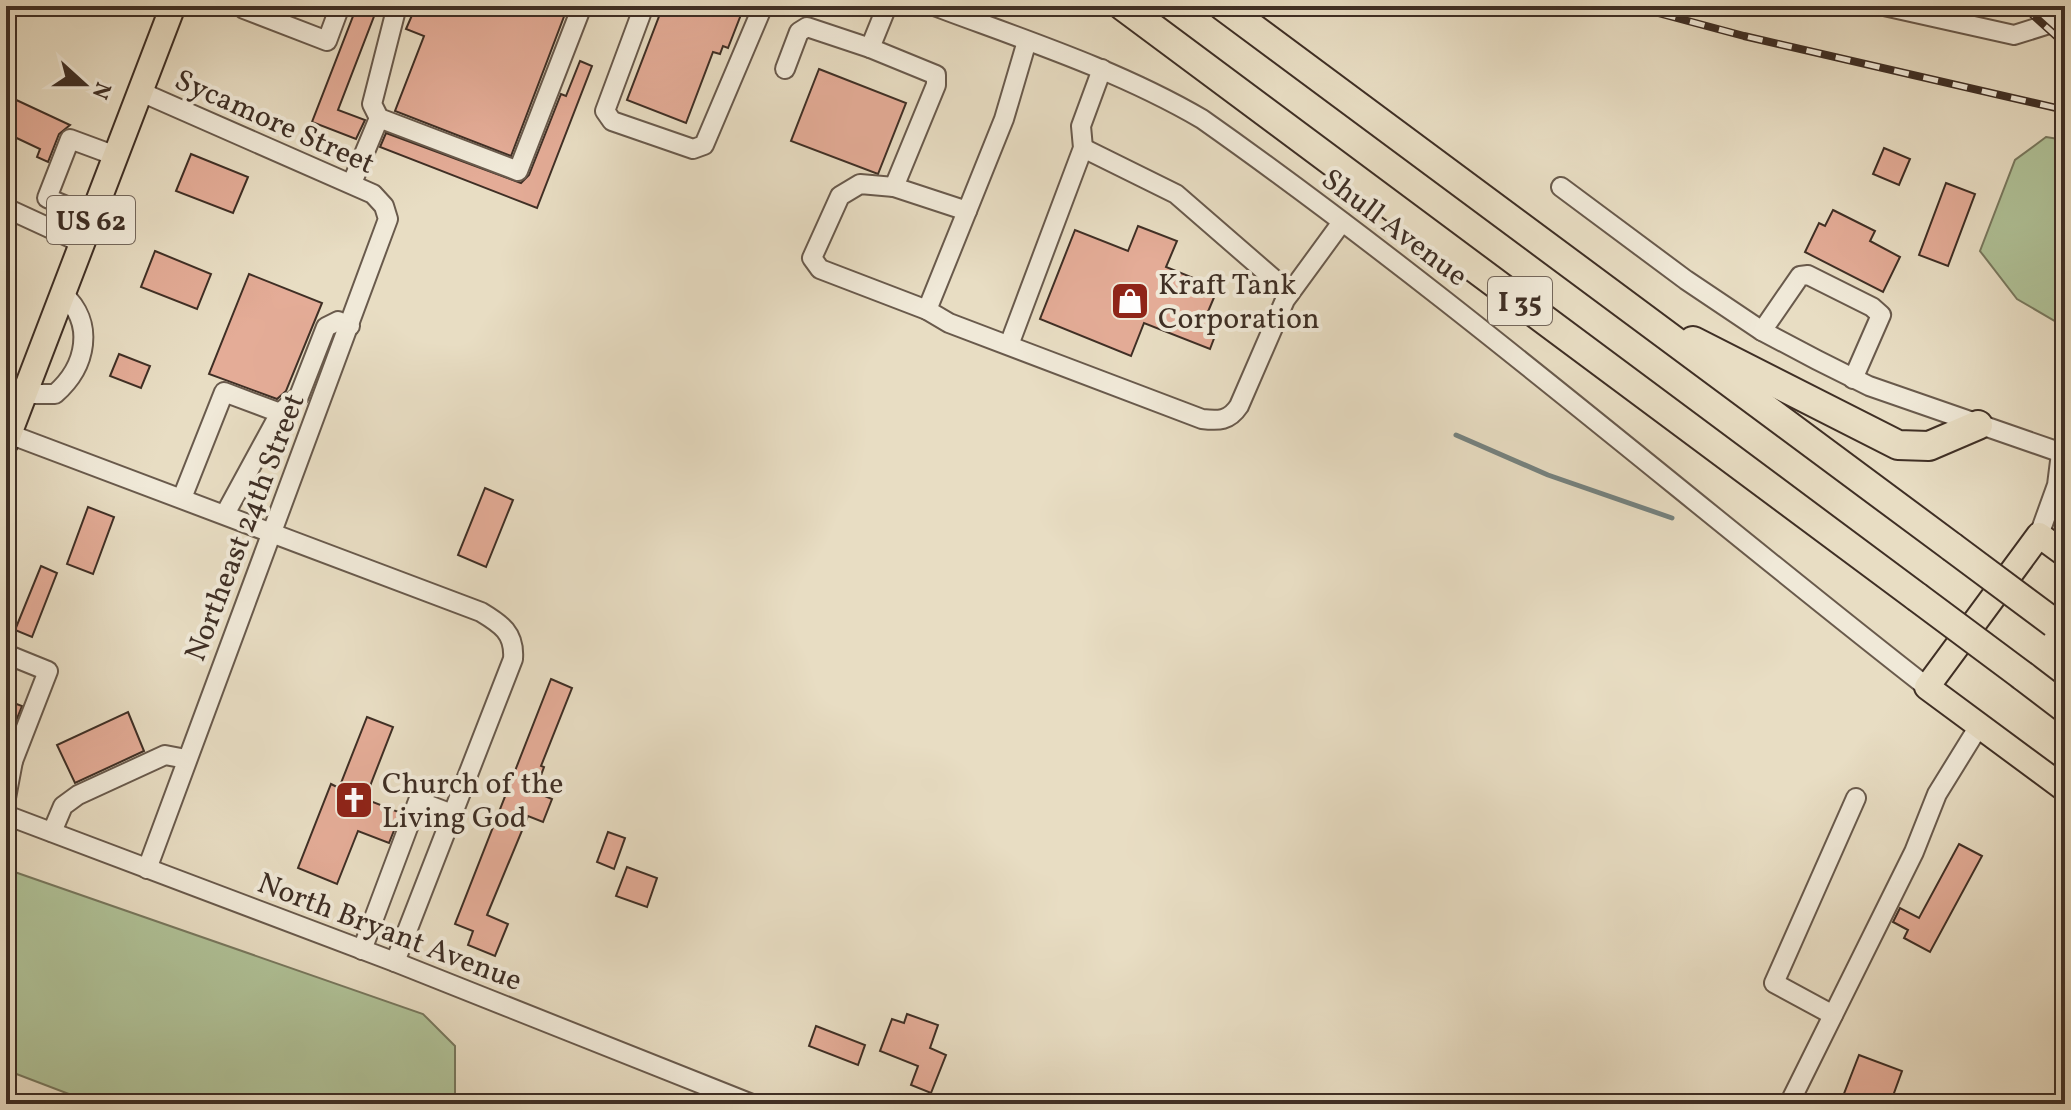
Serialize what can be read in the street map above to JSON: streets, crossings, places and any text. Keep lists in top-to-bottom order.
{
  "streets": {
    "highway": ["I 35"],
    "main road": ["US 62"],
    "street": [
      "Sycamore Street",
      "Shull Avenue",
      "Northeast 24th Street",
      "North Bryant Avenue"
    ]
  },
  "crossings": [
    ["Sycamore Street", "US 62"],
    ["Sycamore Street", "Northeast 24th Street"],
    ["Northeast 24th Street", "North Bryant Avenue"]
  ],
  "places": {
    "shop": ["Kraft Tank Corporation"],
    "church": ["Church of the Living God"]
  },
  "north": "right"
}
